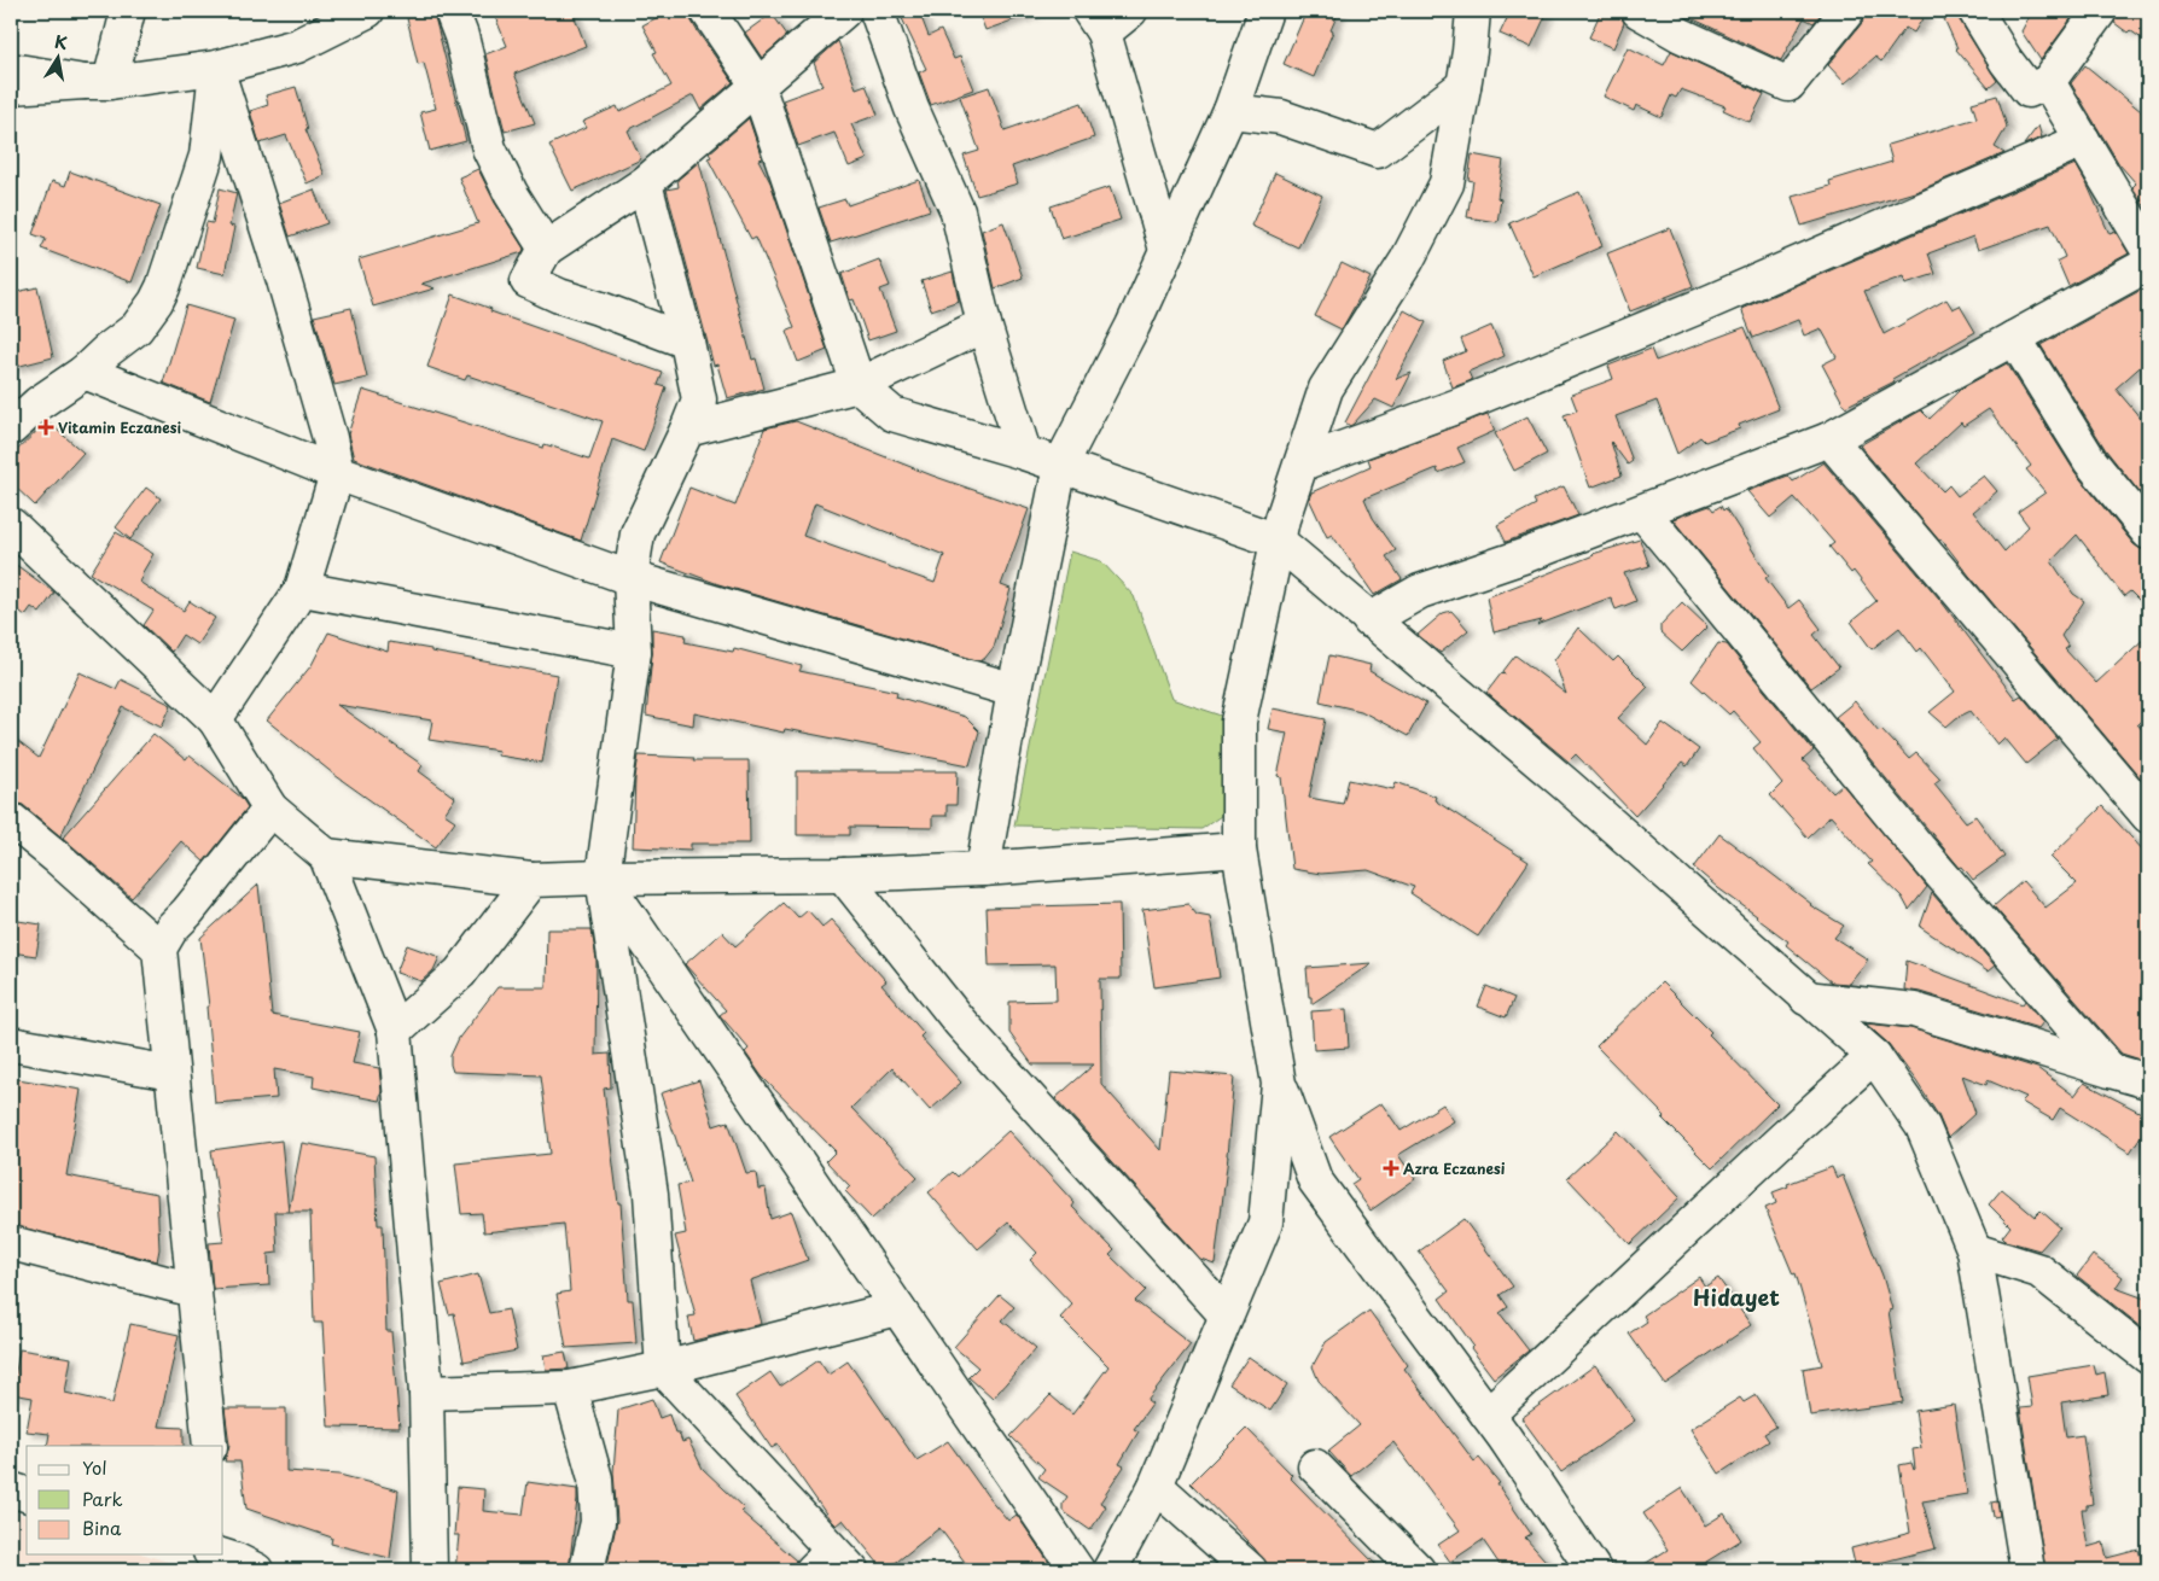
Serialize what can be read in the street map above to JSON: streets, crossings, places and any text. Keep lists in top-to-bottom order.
{
  "districts": ["Hidayet"],
  "places": {
    "health": ["Vitamin Eczanesi", "Azra Eczanesi"]
  },
  "legend": ["Yol", "Park", "Bina"],
  "north": "top"
}
